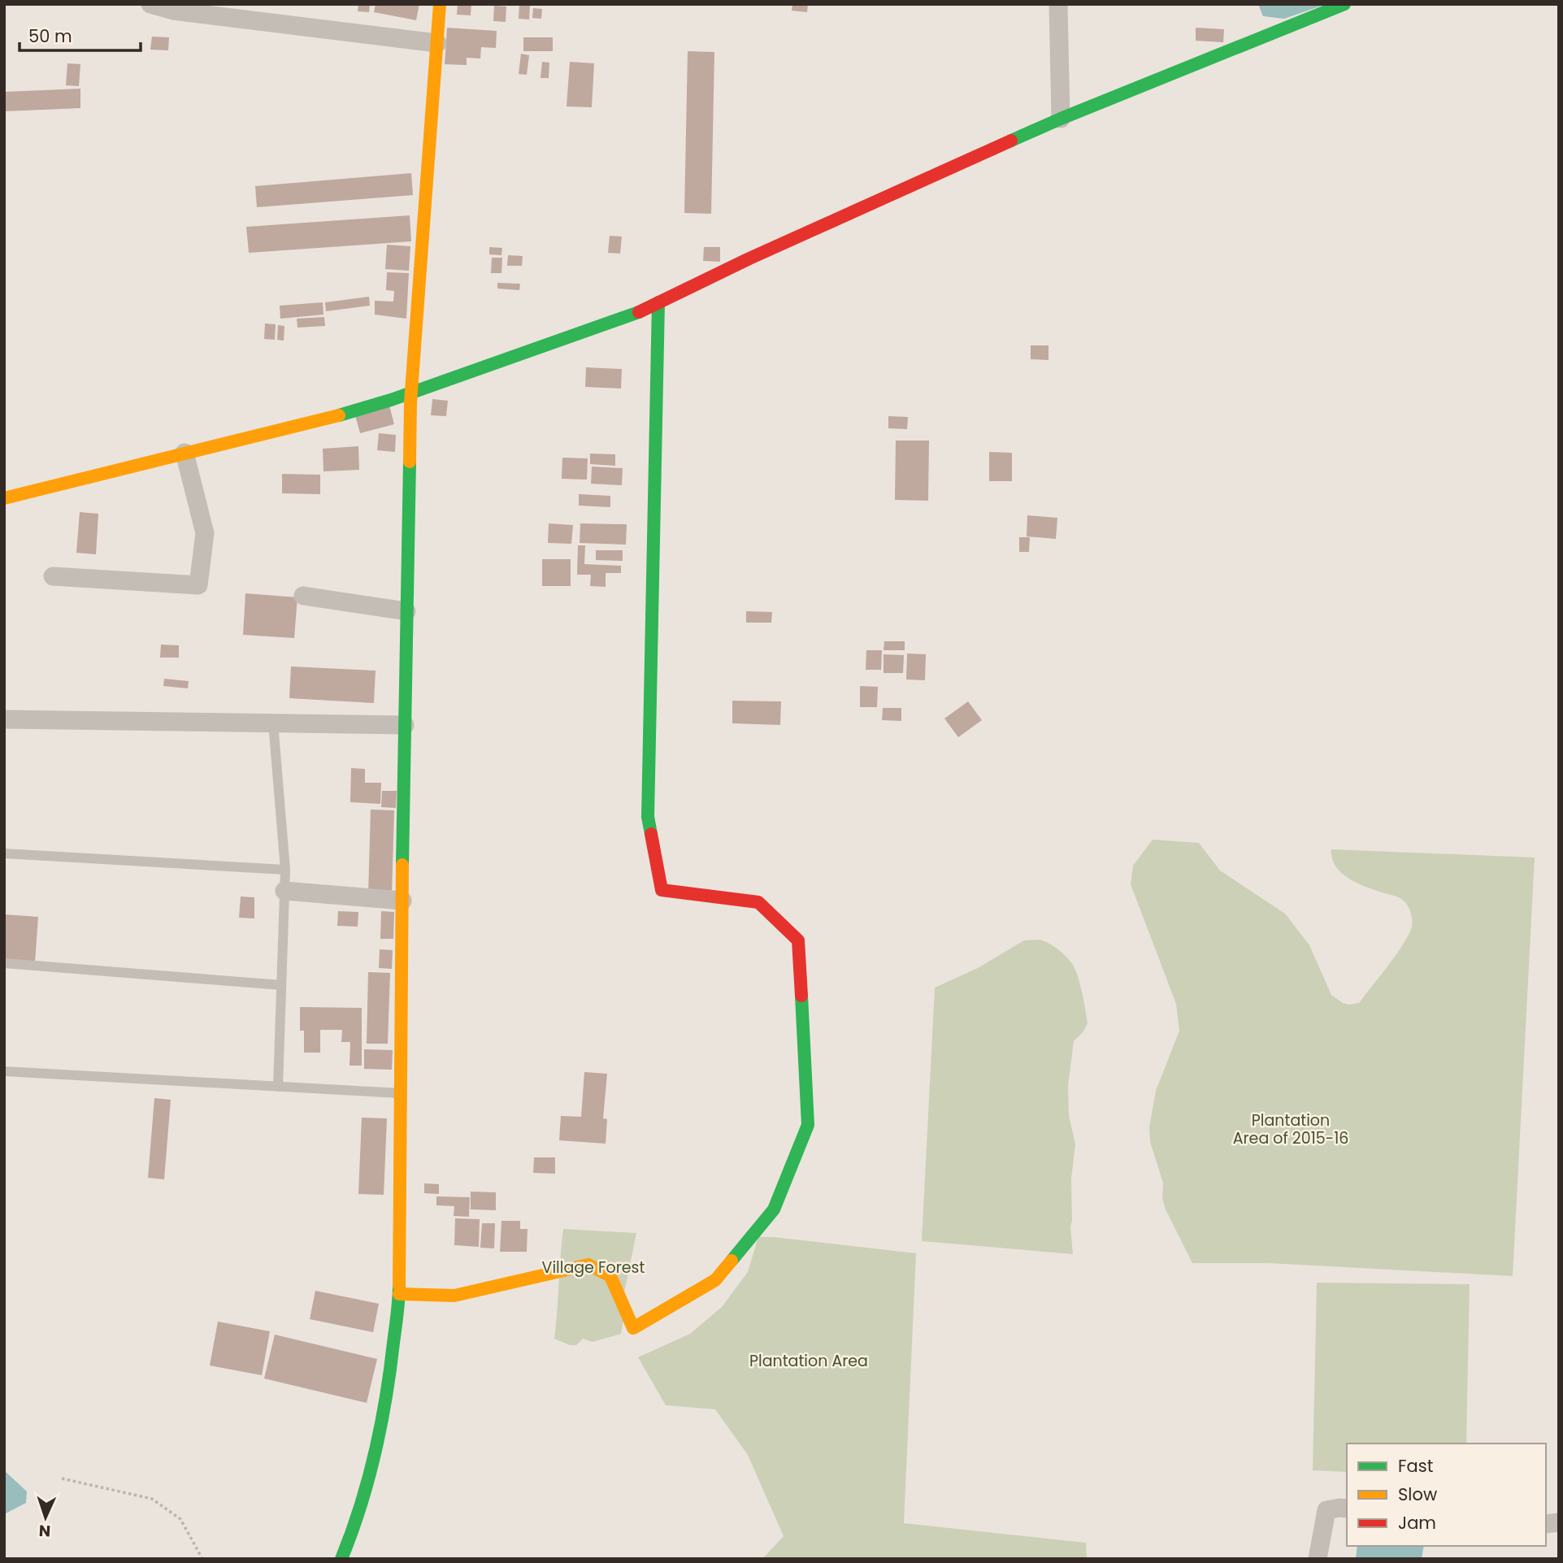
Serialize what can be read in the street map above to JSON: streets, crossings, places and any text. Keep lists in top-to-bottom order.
{
  "parks": ["Plantation Area of 2015-16", "Village Forest", "Plantation Area"],
  "legend": ["Fast", "Slow", "Jam"],
  "scale_bar": "50 m",
  "north": "bottom"
}
